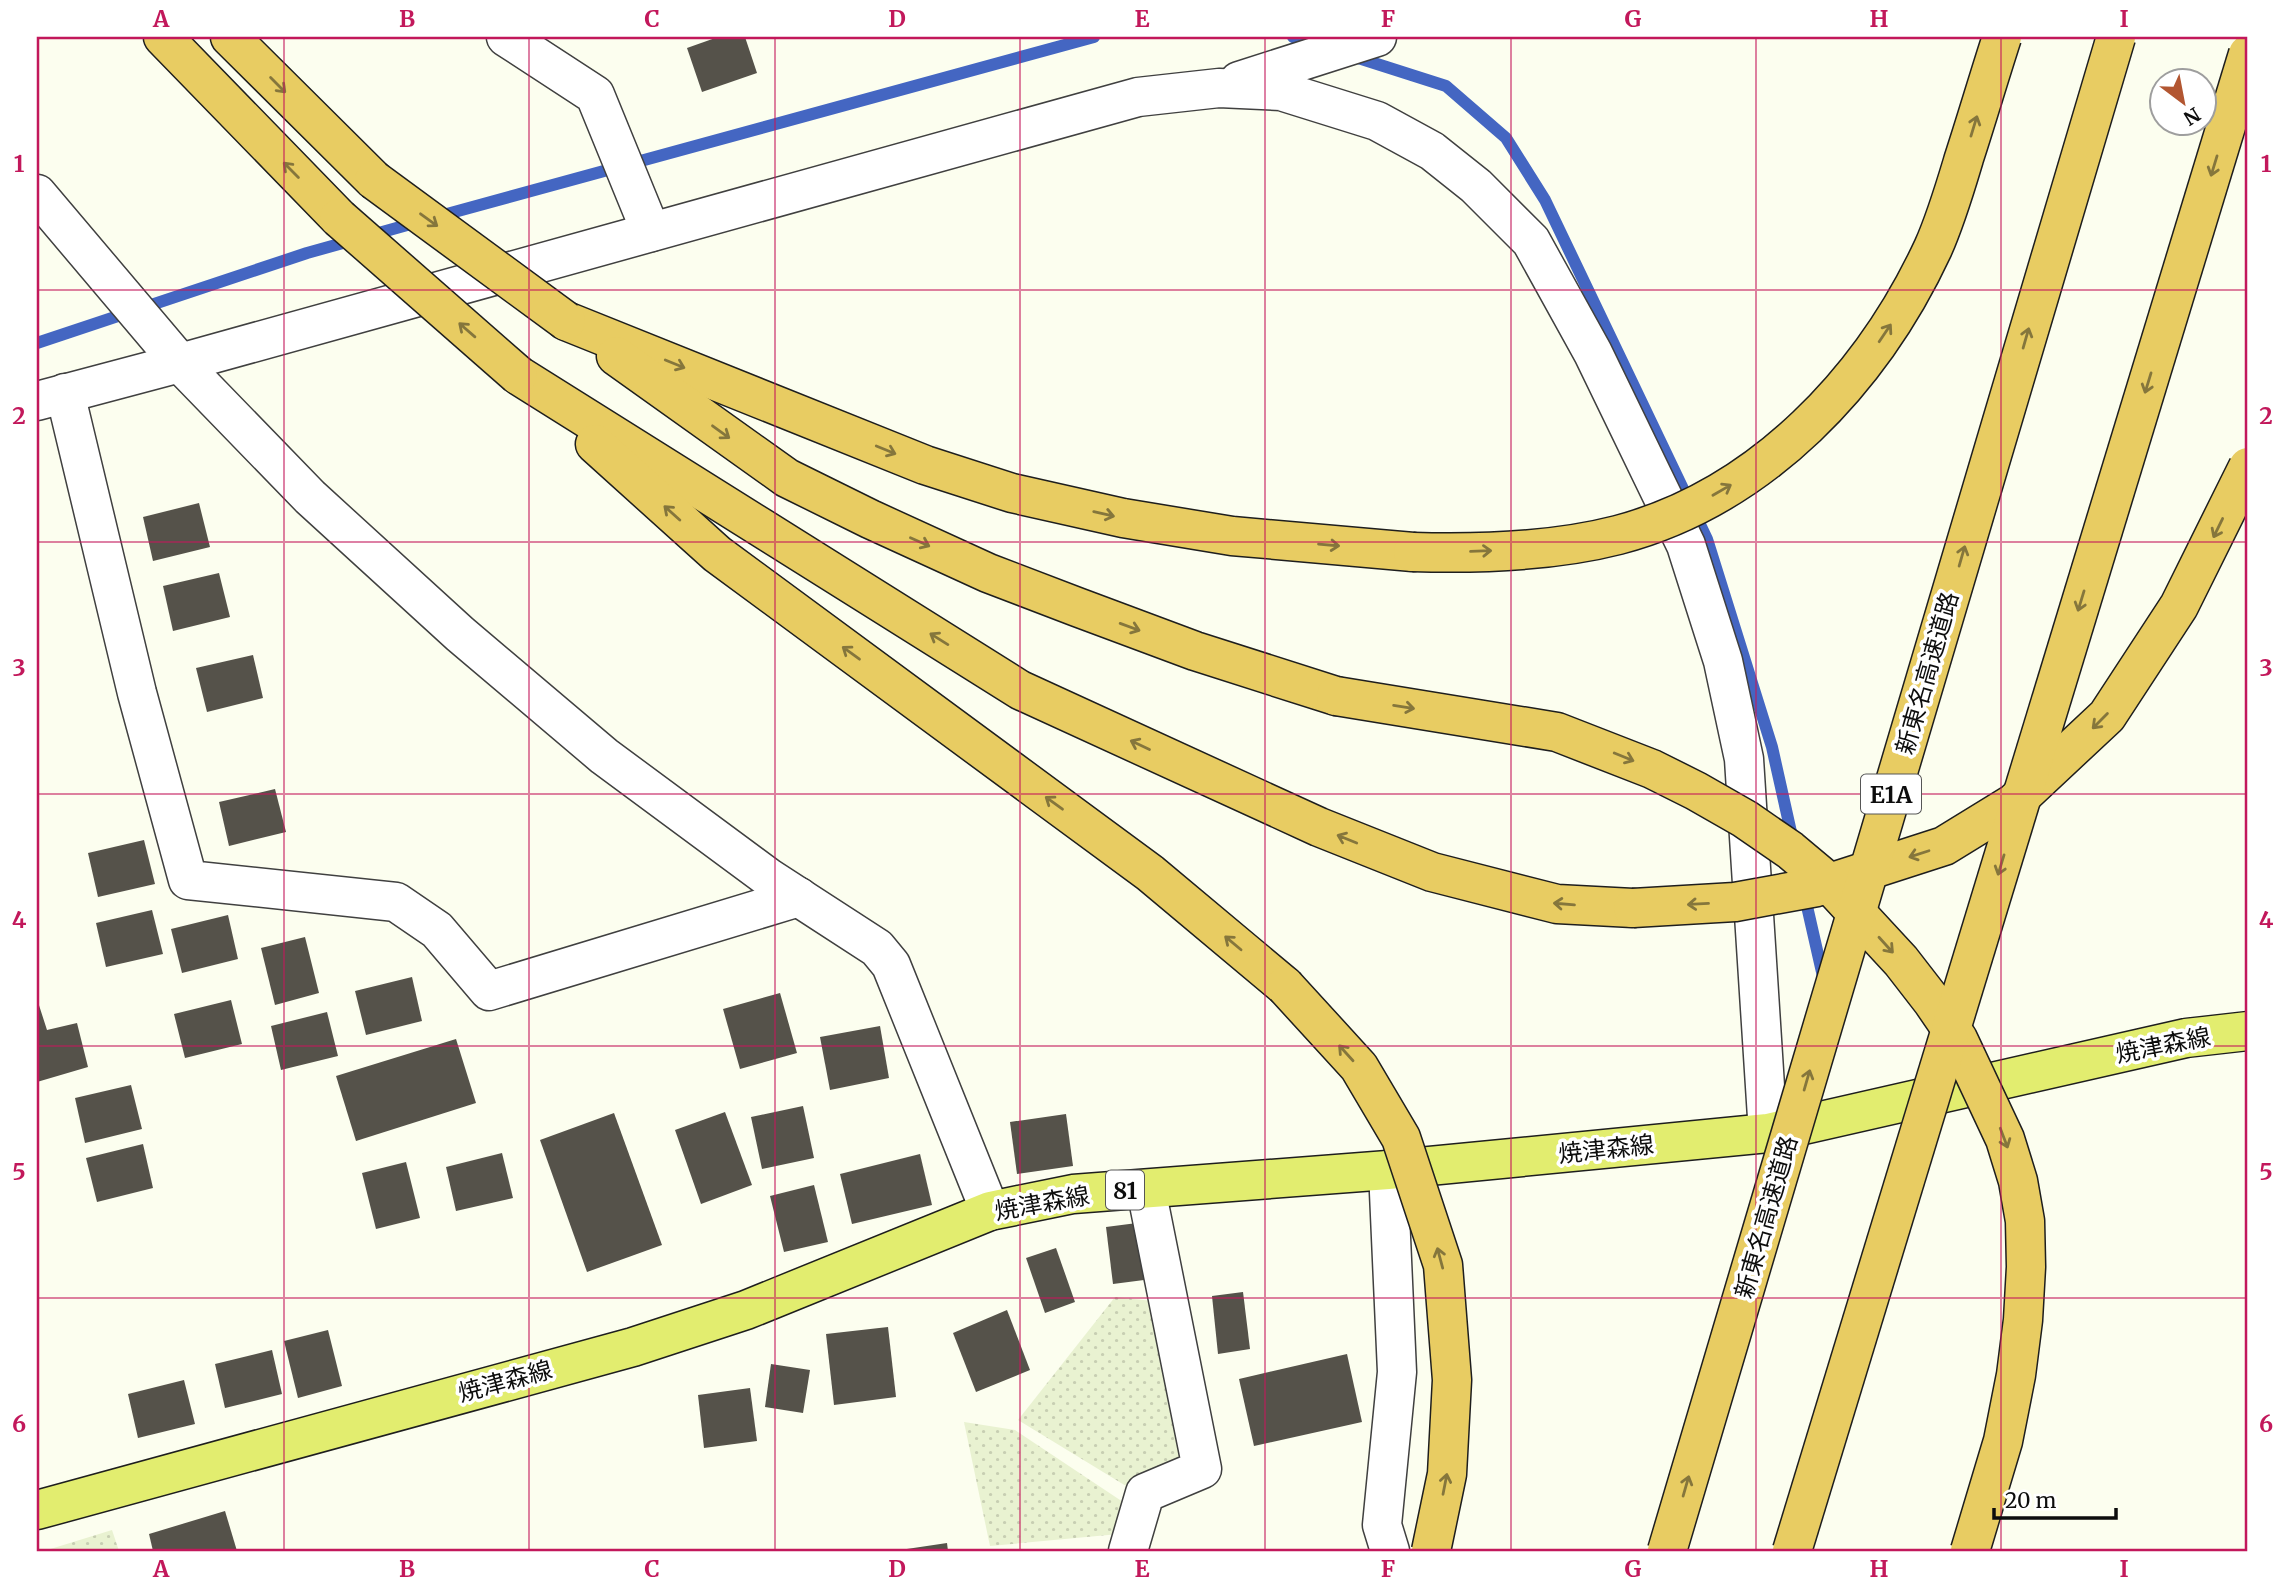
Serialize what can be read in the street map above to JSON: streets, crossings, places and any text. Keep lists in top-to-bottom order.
{
  "streets": {
    "highway": ["新東名高速道路", "E1A"],
    "main road": ["焼津森線", "81"]
  },
  "scale_bar": "20 m",
  "north": "bottom right",
  "grid": {
    "columns": [
      "A",
      "B",
      "C",
      "D",
      "E",
      "F",
      "G",
      "H",
      "I"
    ],
    "rows": [
      "1",
      "2",
      "3",
      "4",
      "5",
      "6"
    ]
  }
}
